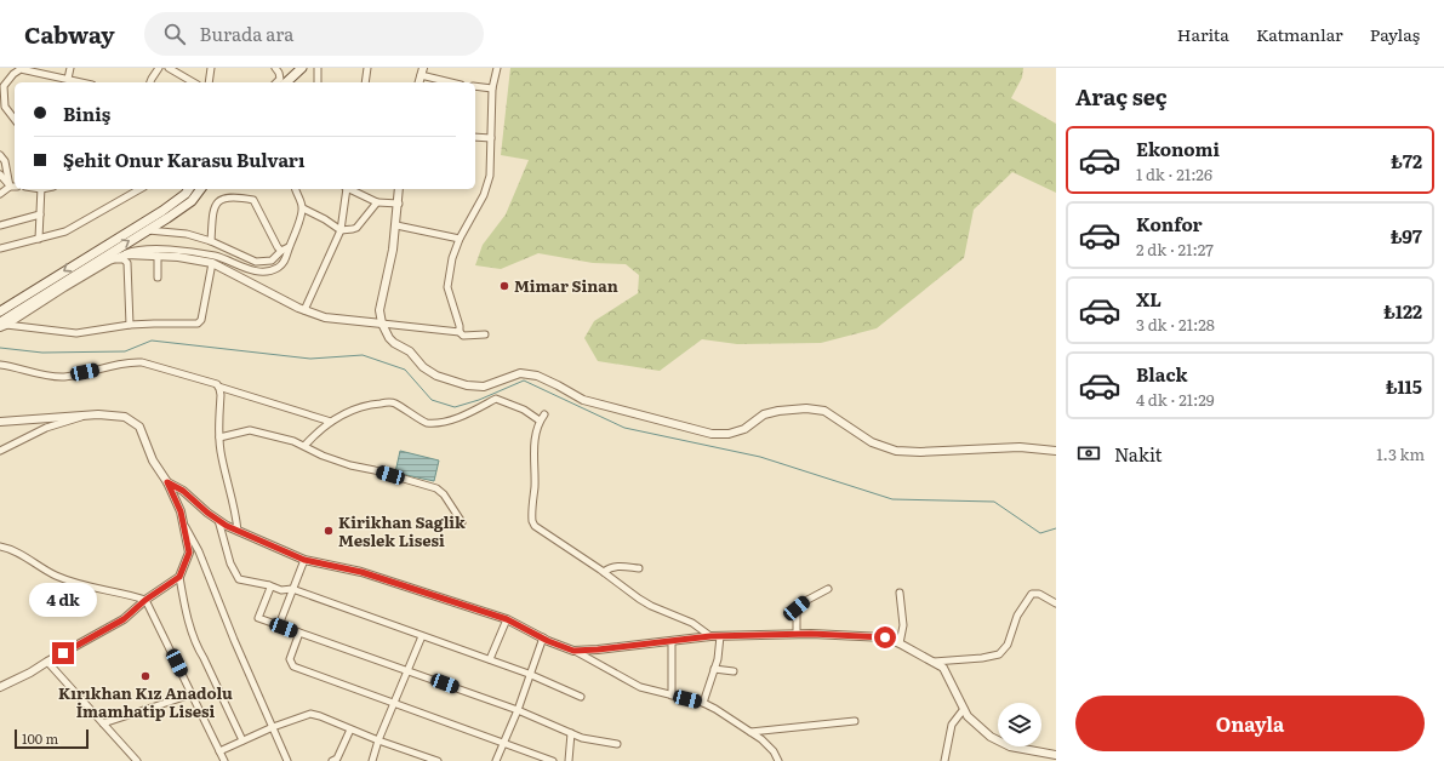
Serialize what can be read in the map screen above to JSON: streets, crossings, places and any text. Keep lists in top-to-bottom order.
{
  "places": ["Mimar Sinan", "Kirikhan Saglik Meslek Lisesi", "Kırıkhan Kız Anadolu İmamhatip Lisesi"],
  "scale_bar": "100 m",
  "page": {
    "header": "Cabway",
    "search": "Burada ara",
    "nav": ["Harita", "Katmanlar", "Paylaş"],
    "heading": "Araç seç",
    "banner": ["Biniş", "Şehit Onur Karasu Bulvarı"],
    "list": [
      {
        "name": "Ekonomi",
        "note": "1 dk · 21:26",
        "value": "₺72"
      },
      {
        "name": "Konfor",
        "note": "2 dk · 21:27",
        "value": "₺97"
      },
      {
        "name": "XL",
        "note": "3 dk · 21:28",
        "value": "₺122"
      },
      {
        "name": "Black",
        "note": "4 dk · 21:29",
        "value": "₺115"
      }
    ],
    "pay": ["Nakit", "1.3 km"],
    "bubble": "4 dk",
    "buttons": "Onayla",
    "scale": "100 m"
  }
}
